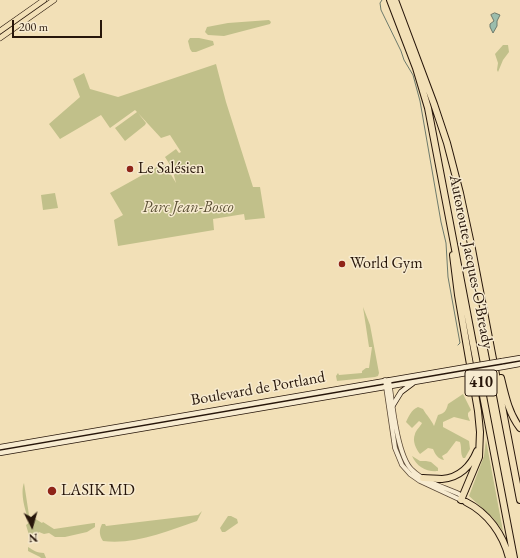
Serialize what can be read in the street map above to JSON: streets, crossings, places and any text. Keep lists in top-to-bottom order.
{
  "streets": {
    "highway": ["Autoroute Jacques-O'Bready", "410"],
    "main road": ["Boulevard de Portland"]
  },
  "parks": ["Parc Jean-Bosco"],
  "places": ["Le Salésien", "World Gym", "LASIK MD"],
  "scale_bar": "200 m",
  "north": "bottom"
}
